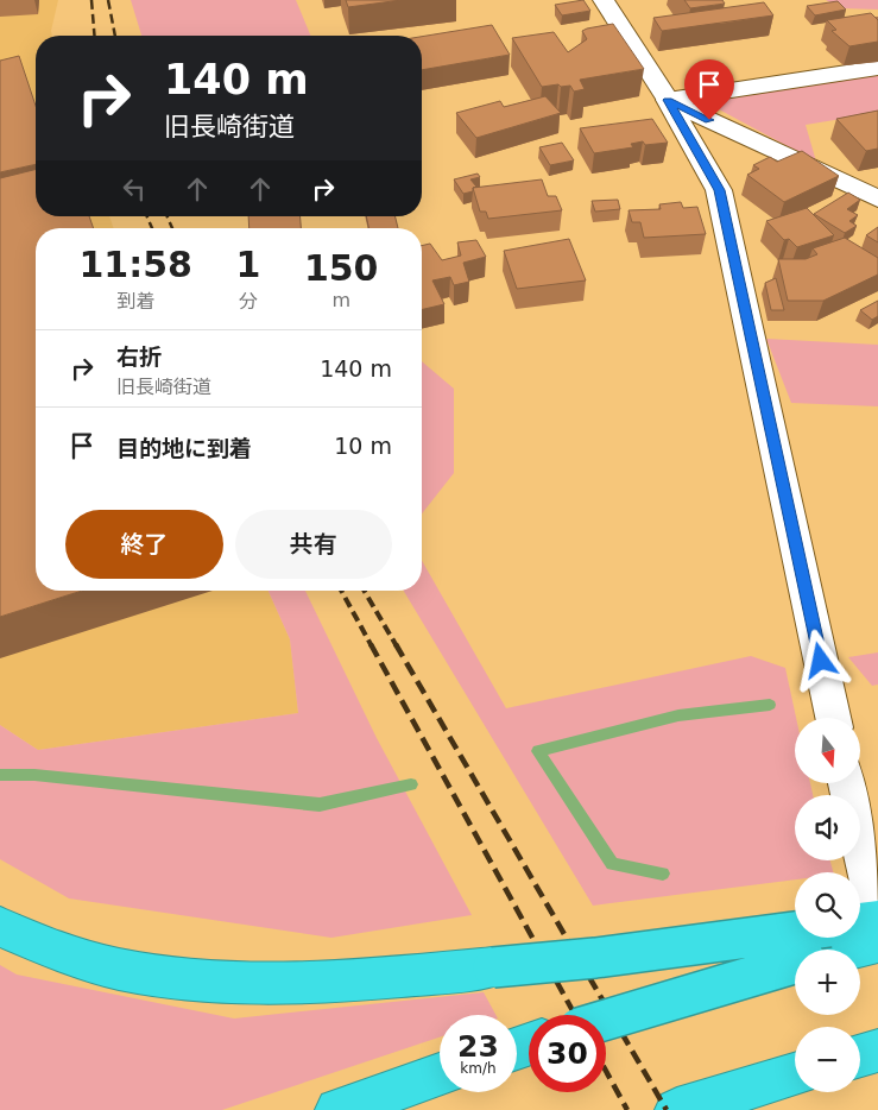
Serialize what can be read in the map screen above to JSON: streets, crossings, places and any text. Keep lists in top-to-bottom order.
{
  "north": "bottom",
  "page": {
    "turn": ["140 m", "旧長崎街道"],
    "eta": [
      "11:58",
      "到着",
      "1",
      "分",
      "150",
      "m"
    ],
    "list": [
      {
        "name": "右折",
        "note": "旧長崎街道",
        "value": "140 m"
      },
      {
        "name": "目的地に到着",
        "value": "10 m"
      }
    ],
    "buttons": ["終了", "共有"],
    "map_buttons": ["+", "−"],
    "speed": "23 km/h",
    "limit": "30"
  }
}
